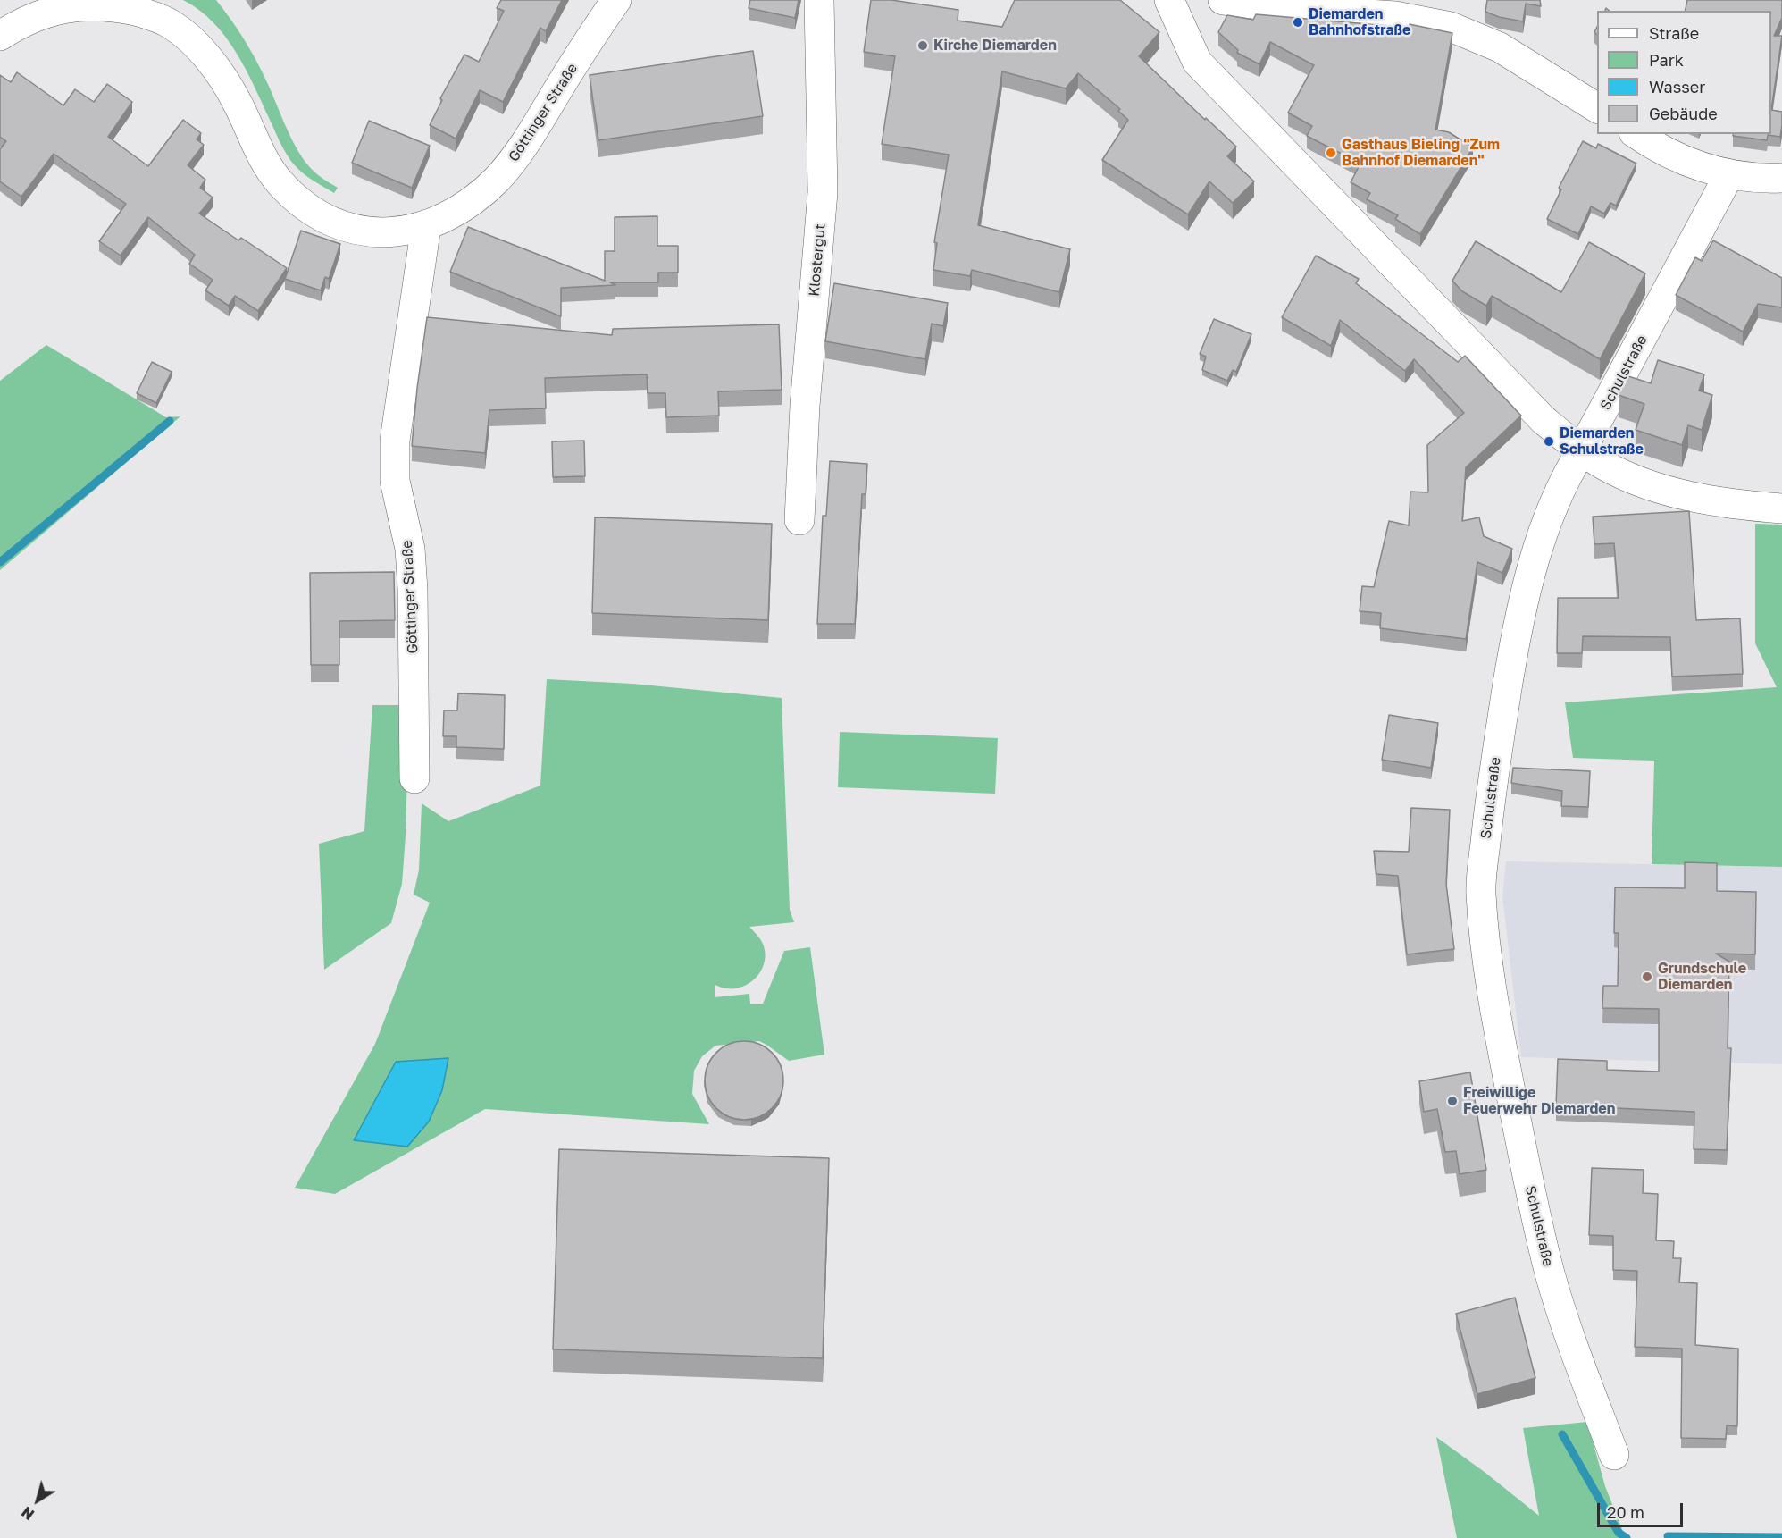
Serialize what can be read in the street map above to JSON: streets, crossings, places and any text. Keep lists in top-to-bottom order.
{
  "streets": {
    "street": ["Göttinger Straße", "Klostergut", "Schulstraße"]
  },
  "places": [
    "Diemarden Bahnhofstraße",
    "Kirche Diemarden",
    "Gasthaus Bieling \"Zum Bahnhof Diemarden\"",
    "Diemarden Schulstraße",
    "Grundschule Diemarden",
    "Freiwillige Feuerwehr Diemarden"
  ],
  "legend": [
    "Straße",
    "Park",
    "Wasser",
    "Gebäude"
  ],
  "scale_bar": "20 m",
  "north": "bottom left"
}
